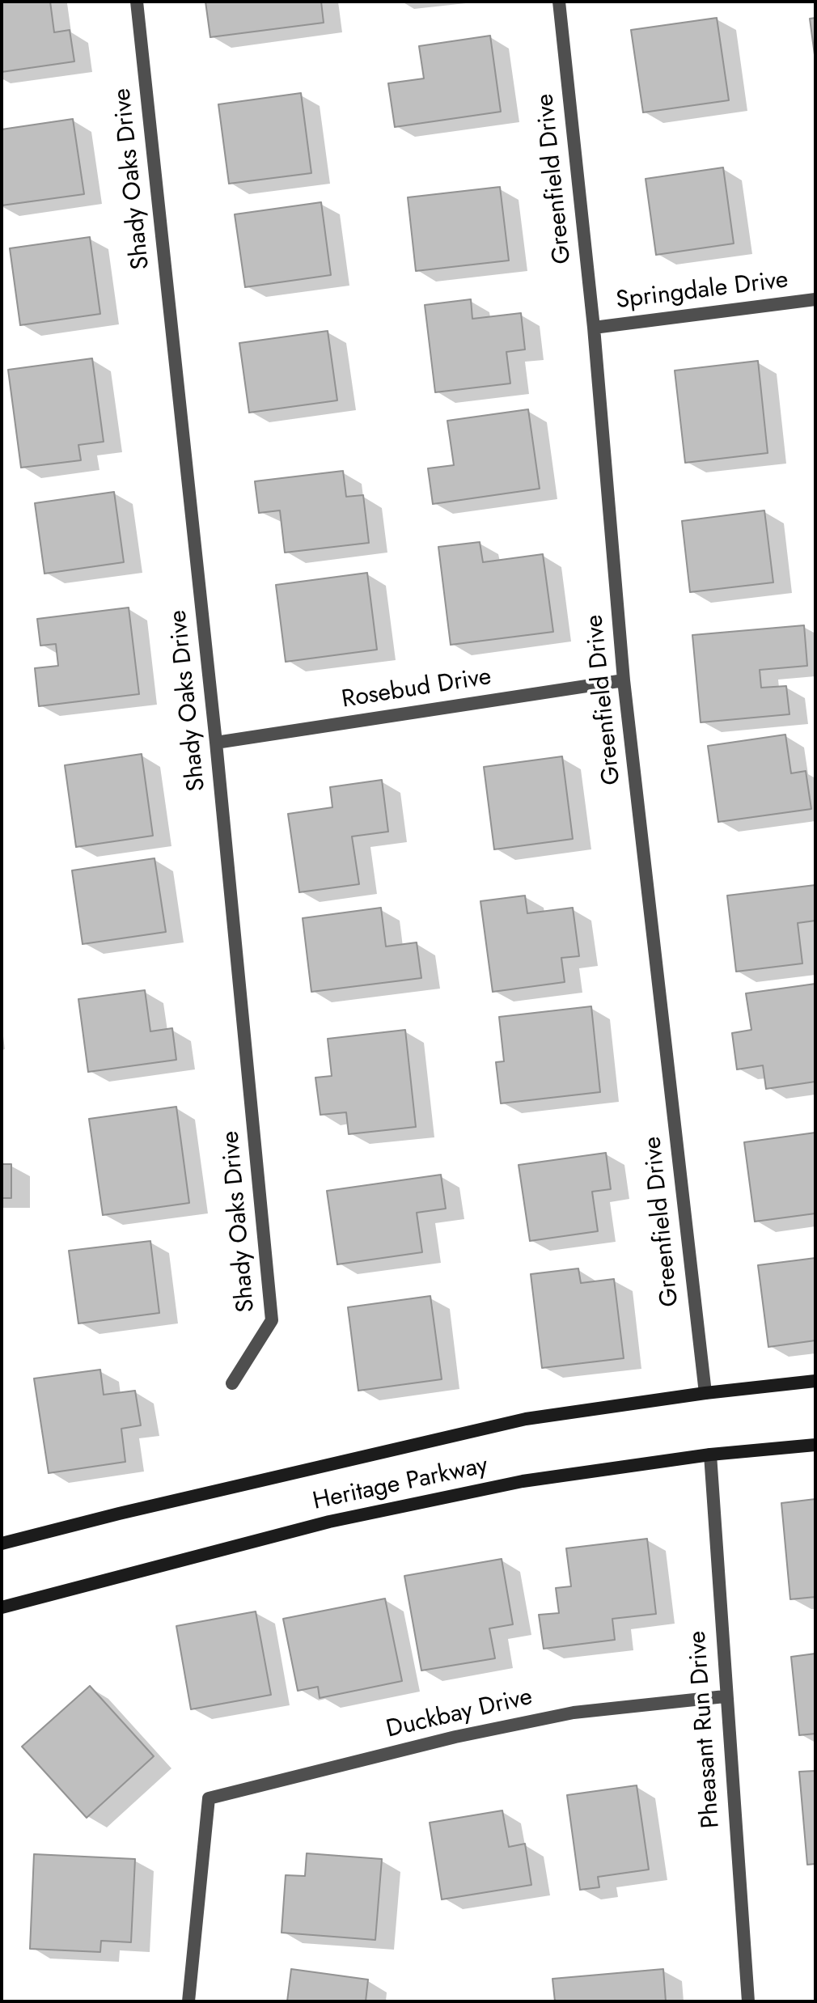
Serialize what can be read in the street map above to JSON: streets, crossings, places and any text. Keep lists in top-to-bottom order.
{
  "streets": {
    "main road": ["Heritage Parkway"],
    "street": [
      "Shady Oaks Drive",
      "Greenfield Drive",
      "Springdale Drive",
      "Rosebud Drive",
      "Duckbay Drive",
      "Pheasant Run Drive"
    ]
  },
  "crossings": [
    ["Shady Oaks Drive", "Rosebud Drive"],
    ["Greenfield Drive", "Springdale Drive"],
    ["Greenfield Drive", "Rosebud Drive"],
    ["Greenfield Drive", "Heritage Parkway"],
    ["Heritage Parkway", "Pheasant Run Drive"],
    ["Duckbay Drive", "Pheasant Run Drive"]
  ]
}
